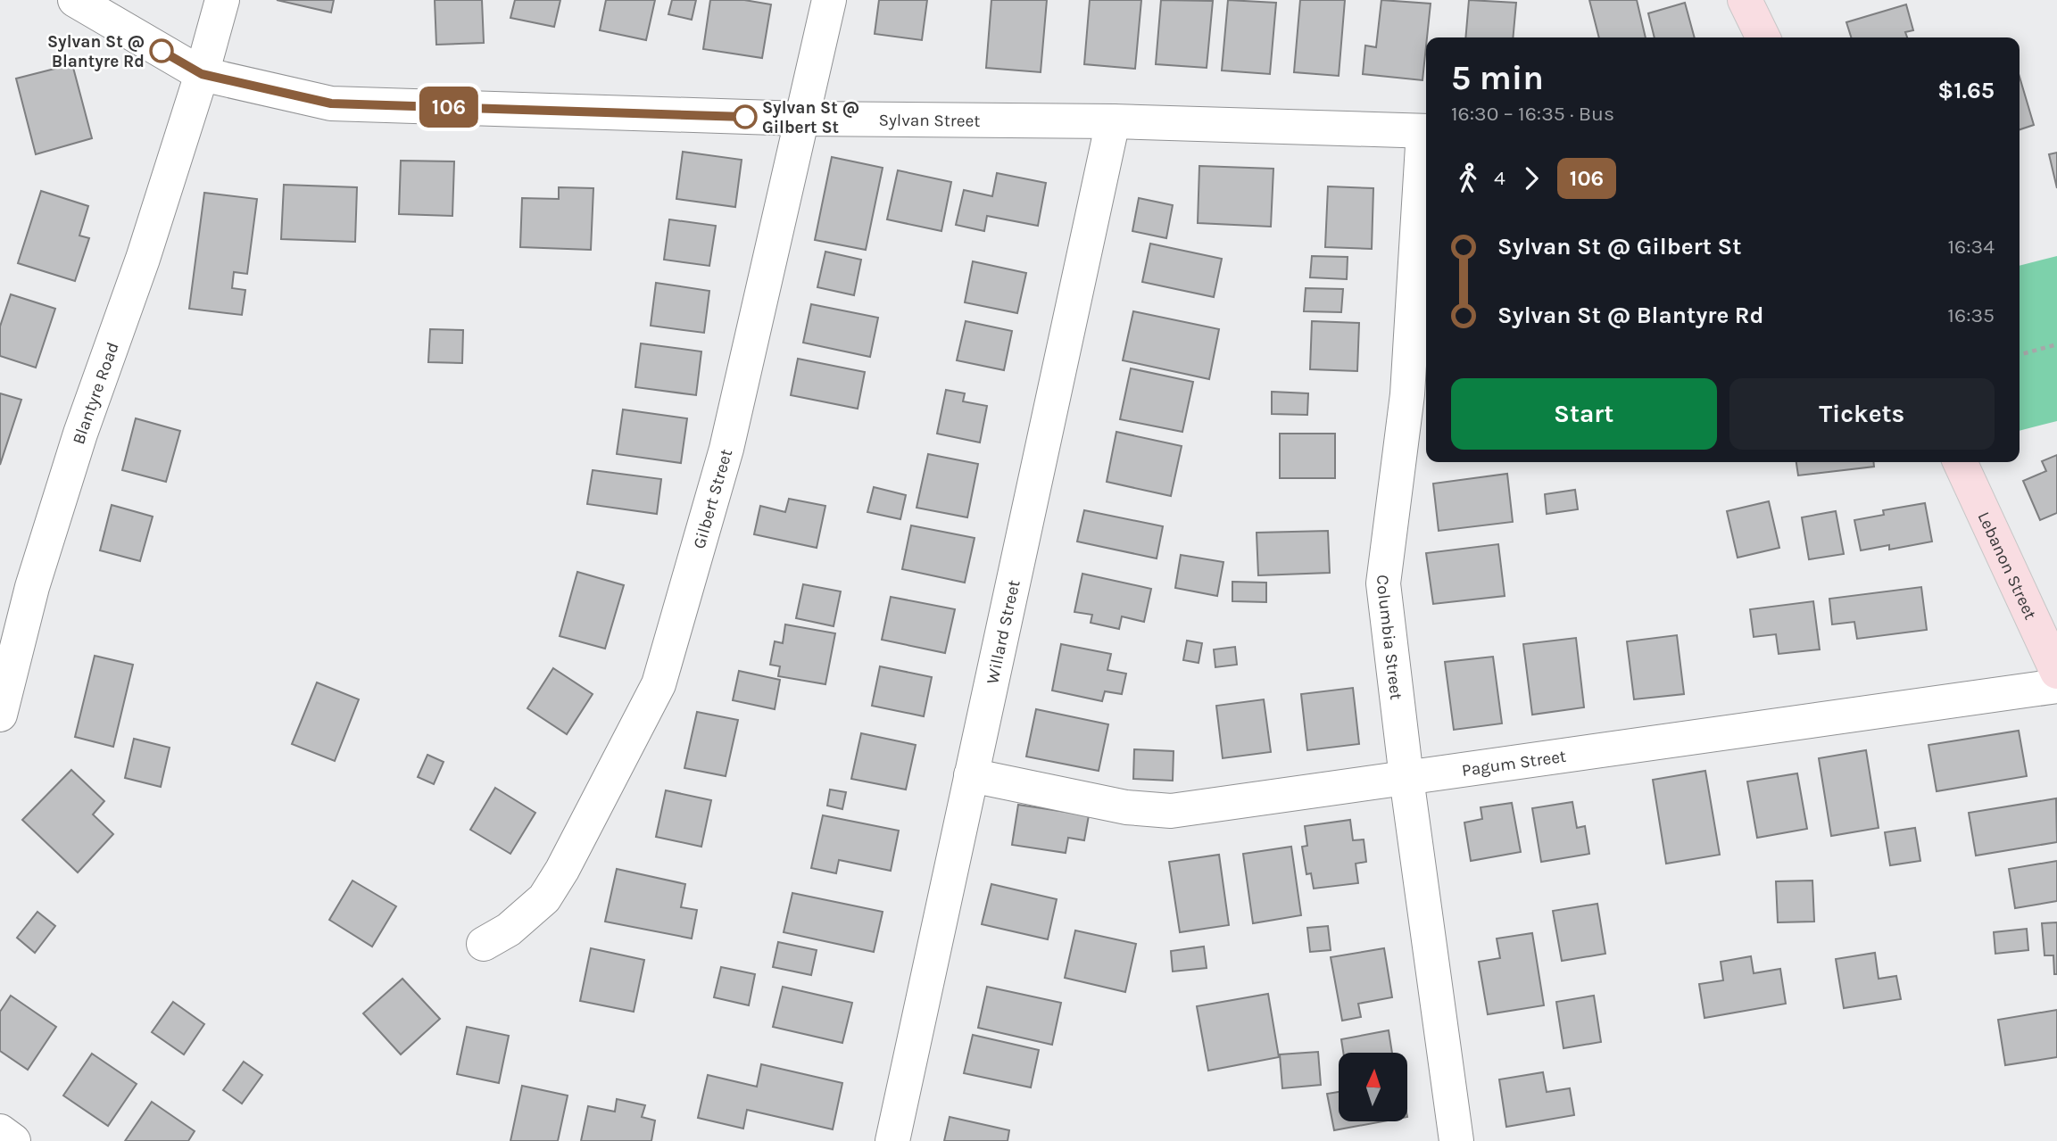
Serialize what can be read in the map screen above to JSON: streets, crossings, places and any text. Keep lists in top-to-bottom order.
{
  "streets": {
    "main road": ["Lebanon Street"],
    "street": [
      "Sylvan Street",
      "Blantyre Road",
      "Gilbert Street",
      "Willard Street",
      "Columbia Street",
      "Pagum Street"
    ]
  },
  "crossings": [
    ["Sylvan Street", "Blantyre Road"],
    ["Sylvan Street", "Gilbert Street"],
    ["Sylvan Street", "Willard Street"],
    ["Willard Street", "Pagum Street"],
    ["Columbia Street", "Pagum Street"]
  ],
  "places": ["Sylvan St @ Blantyre Rd", "Sylvan St @ Gilbert St"],
  "lines": ["bus line 106"],
  "north": "top",
  "page": {
    "on_map": "106",
    "heading": ["5 min", "16:30 – 16:35 · Bus", "$1.65"],
    "legs": ["4", "106"],
    "list": [
      {
        "name": "Sylvan St @ Gilbert St",
        "value": "16:34"
      },
      {
        "name": "Sylvan St @ Blantyre Rd",
        "value": "16:35"
      }
    ],
    "buttons": ["Start", "Tickets"]
  }
}
